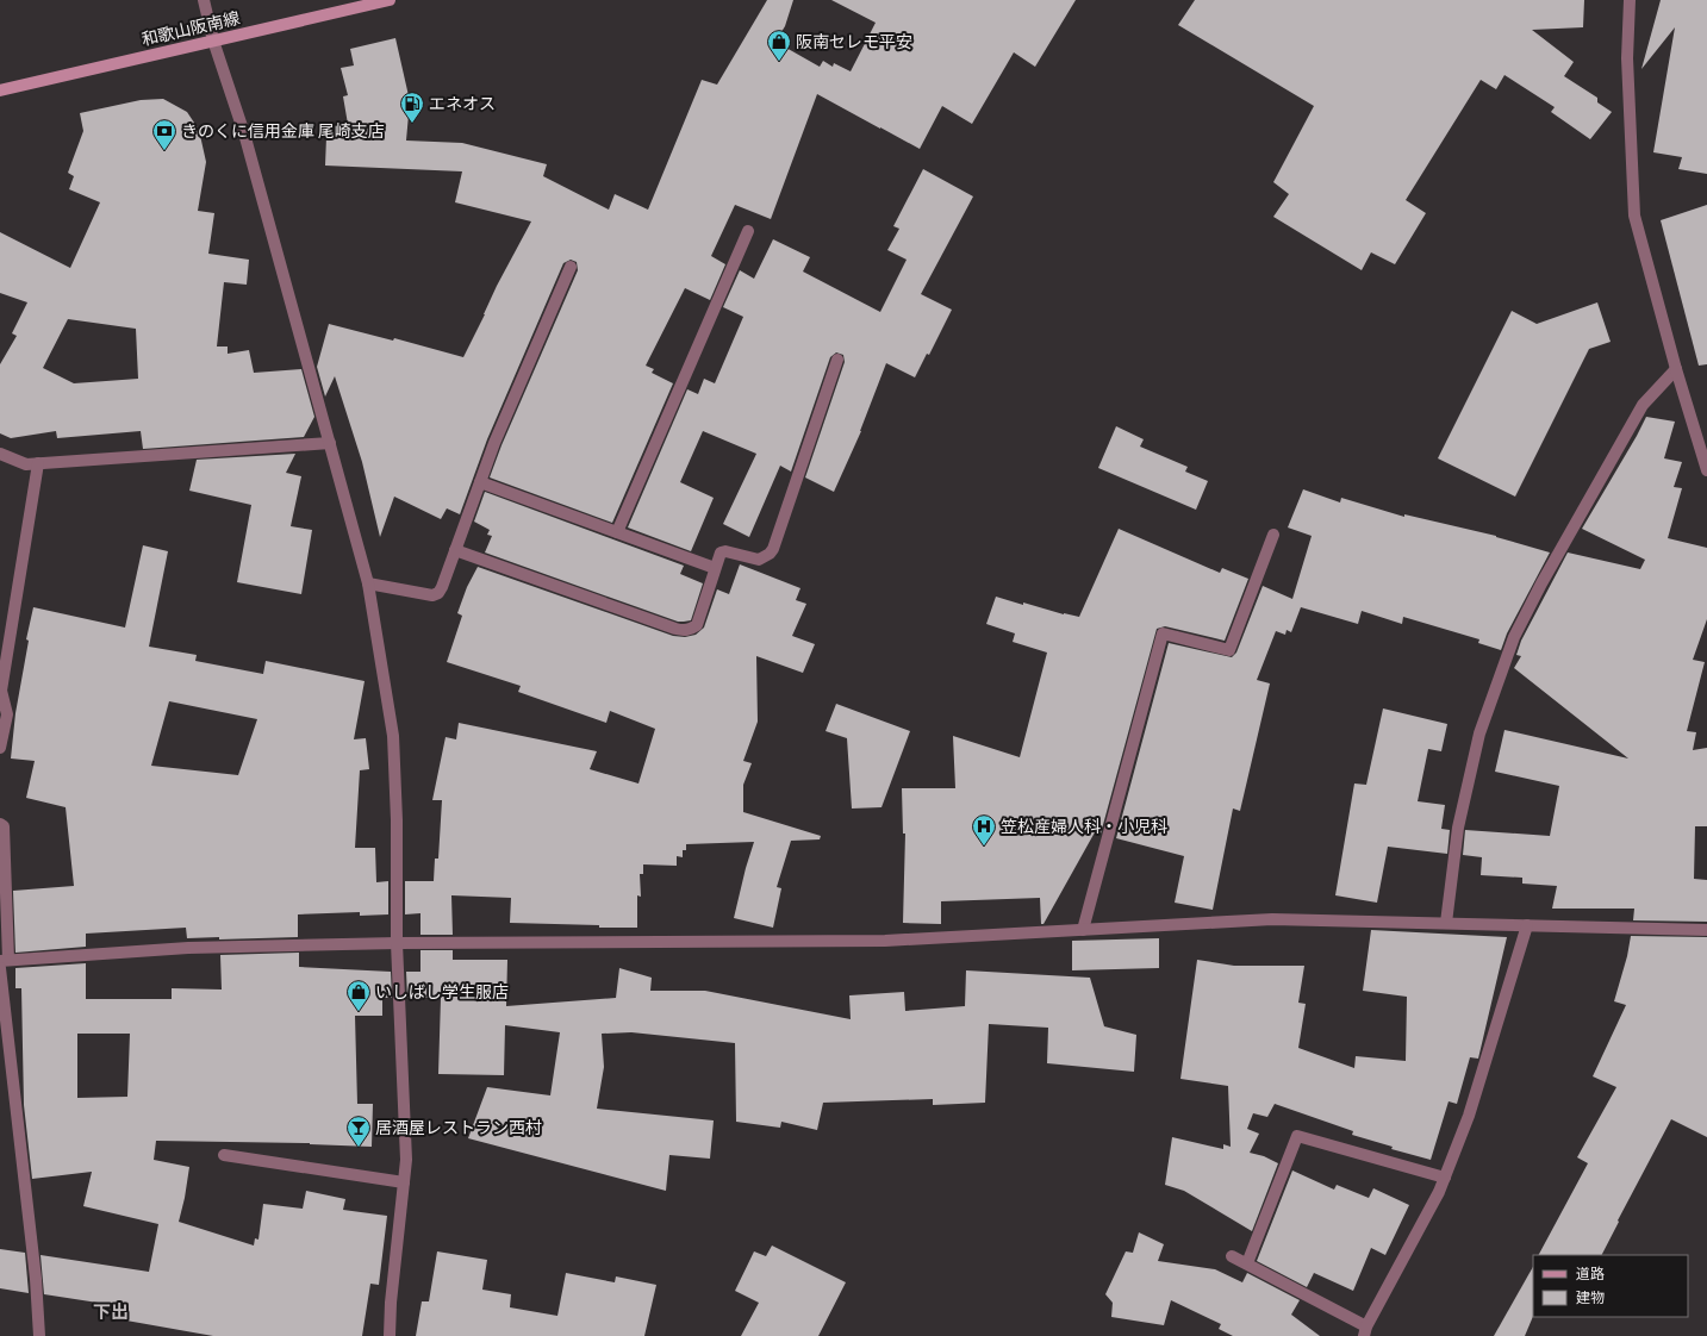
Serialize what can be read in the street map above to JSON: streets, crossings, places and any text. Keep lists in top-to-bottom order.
{
  "streets": {
    "main road": ["和歌山阪南線"]
  },
  "districts": ["下出"],
  "places": {
    "shop": ["阪南セレモ平安", "いしばし学生服店"],
    "fuel station": ["エネオス"],
    "bank": ["きのくに信用金庫 尾崎支店"],
    "hospital": ["笠松産婦人科・小児科"],
    "bar": ["居酒屋レストラン西村"]
  },
  "legend": ["道路", "建物"]
}
